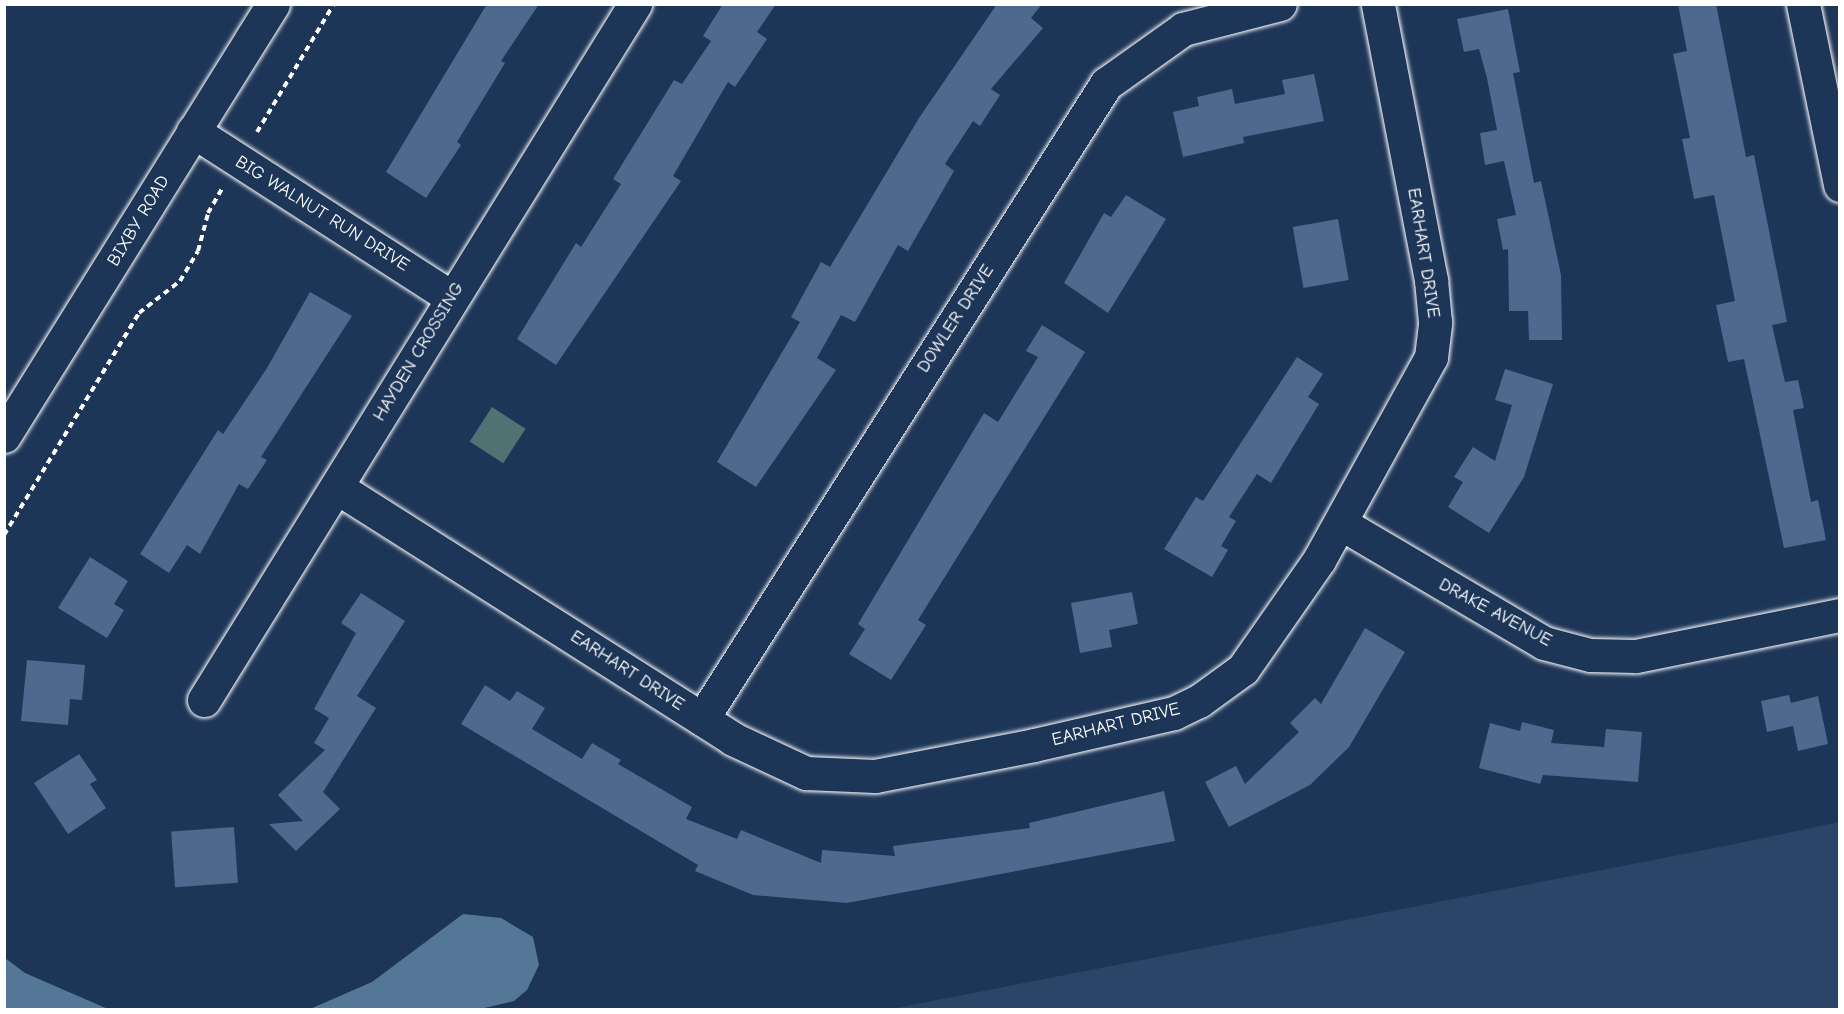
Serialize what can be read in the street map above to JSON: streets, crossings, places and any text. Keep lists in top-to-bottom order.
{
  "streets": {
    "street": [
      "BIG WALNUT RUN DRIVE",
      "BIXBY ROAD",
      "EARHART DRIVE",
      "DOWLER DRIVE",
      "HAYDEN CROSSING",
      "DRAKE AVENUE"
    ]
  },
  "crossings": [
    ["BIG WALNUT RUN DRIVE", "BIXBY ROAD"],
    ["BIG WALNUT RUN DRIVE", "HAYDEN CROSSING"],
    ["EARHART DRIVE", "DOWLER DRIVE"],
    ["EARHART DRIVE", "HAYDEN CROSSING"],
    ["EARHART DRIVE", "DRAKE AVENUE"]
  ]
}
